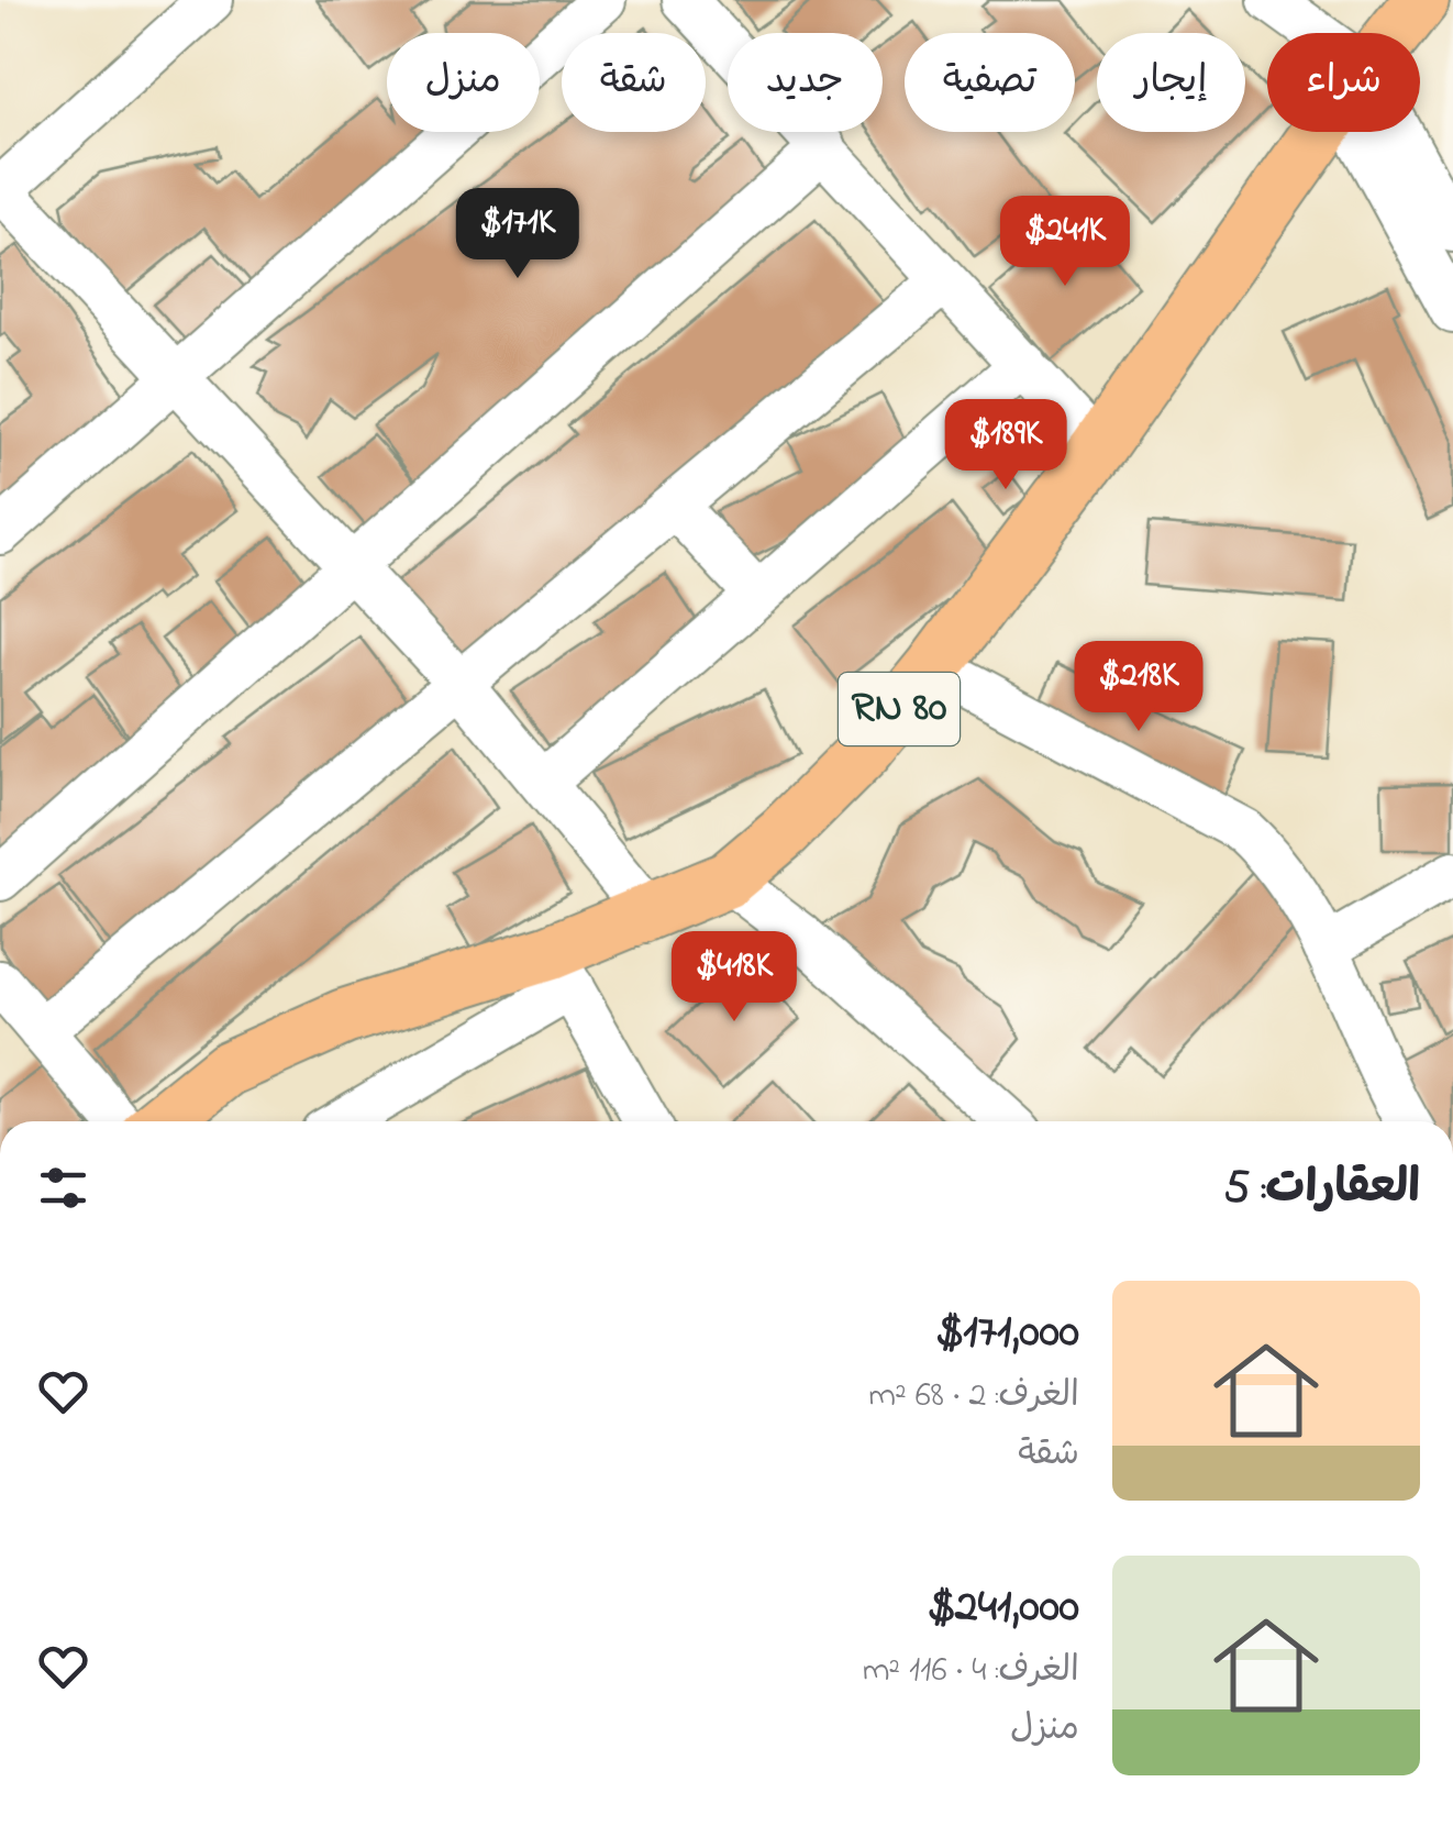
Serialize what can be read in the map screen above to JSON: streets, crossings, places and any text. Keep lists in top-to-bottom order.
{
  "streets": {
    "main road": ["RN 80"]
  },
  "page": {
    "chip": [
      "شراء",
      "إيجار",
      "تصفية",
      "جديد",
      "شقة",
      "منزل"
    ],
    "price": [
      "$171K",
      "$241K",
      "$189K",
      "$218K",
      "$418K"
    ],
    "heading": "العقارات: 5",
    "list": [
      {
        "name": "$171,000",
        "note": "الغرف: 2 · 68 m² · شقة"
      },
      {
        "name": "$241,000",
        "note": "الغرف: 4 · 116 m² · منزل"
      }
    ]
  }
}
